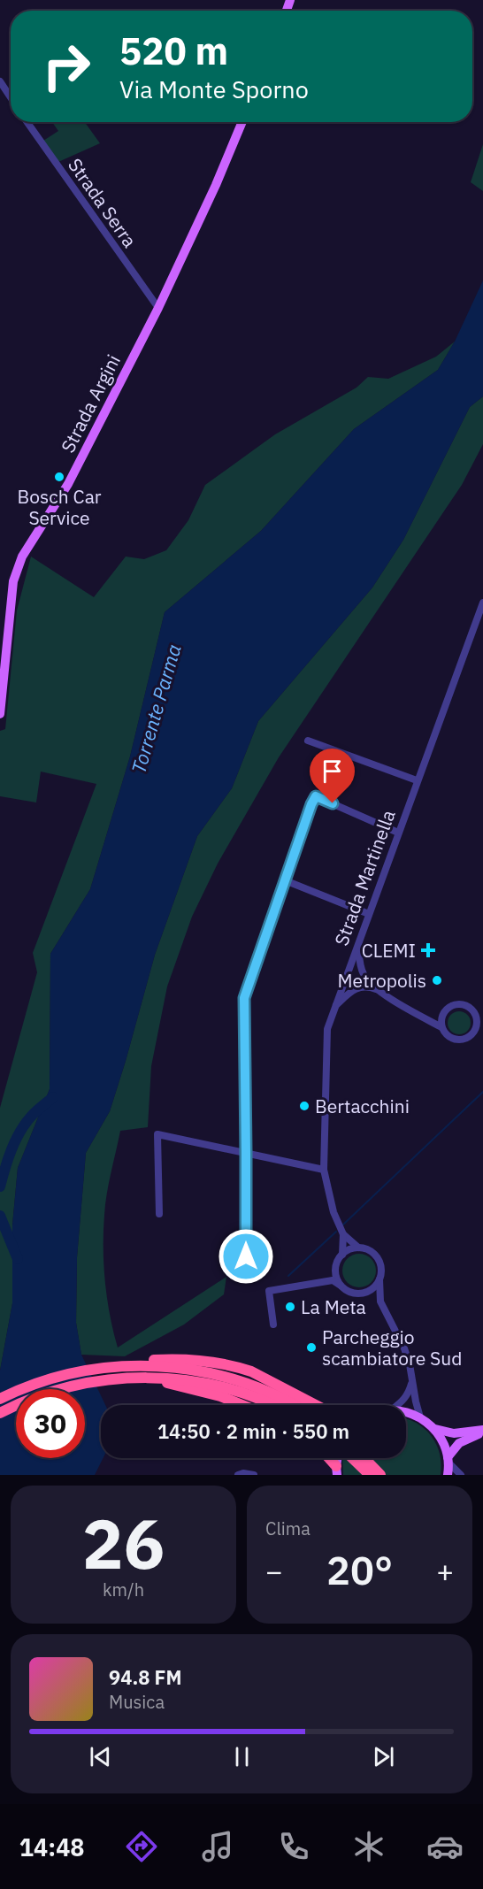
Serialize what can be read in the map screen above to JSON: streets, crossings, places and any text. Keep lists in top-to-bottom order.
{
  "streets": {
    "main road": ["Strada Argini"],
    "street": ["Strada Serra", "Strada Martinella"]
  },
  "crossings": [
    ["Strada Serra", "Strada Argini"]
  ],
  "water": ["Torrente Parma"],
  "places": {
    "other": [
      "Bosch Car Service",
      "Metropolis",
      "Bertacchini",
      "La Meta",
      "Parcheggio scambiatore Sud"
    ],
    "health": ["CLEMI"]
  },
  "page": {
    "turn": ["520 m", "Via Monte Sporno"],
    "limit": "30",
    "trip": "14:50 · 2 min · 550 m",
    "tile": [
      ["26", "km/h"],
      "Clima"
    ],
    "heat": ["−", "20°", "+"],
    "song": ["94.8 FM", "Musica"],
    "tabs": "14:48"
  }
}
